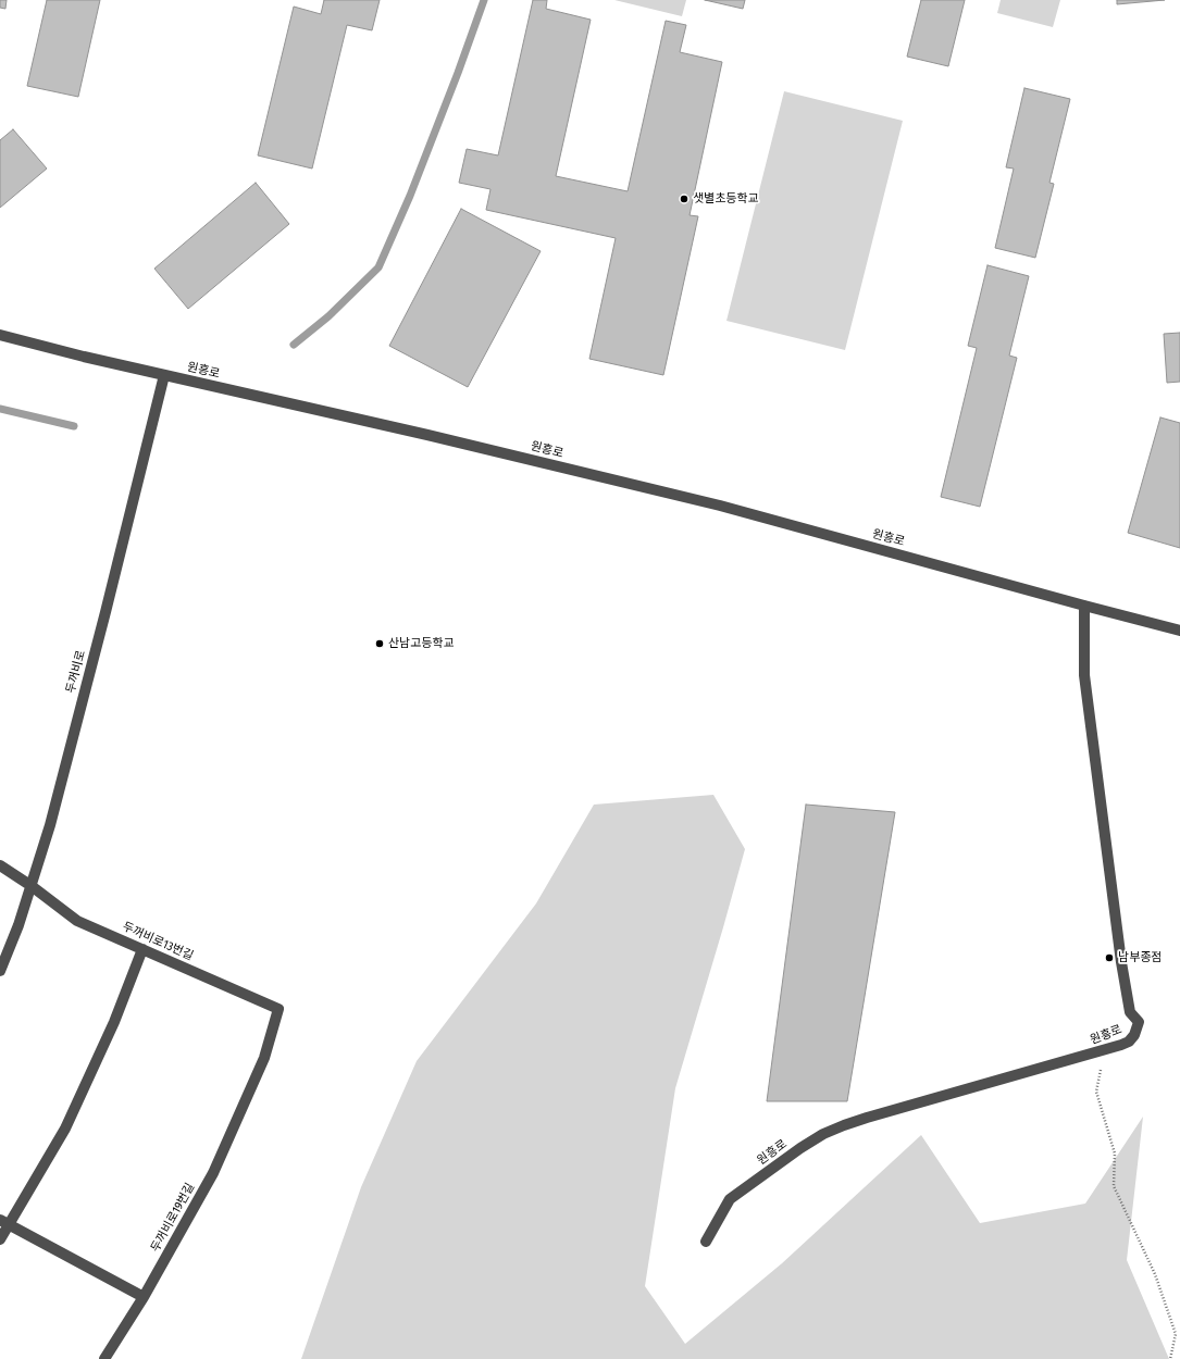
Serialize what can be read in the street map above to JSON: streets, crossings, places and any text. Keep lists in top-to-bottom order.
{
  "streets": {
    "street": [
      "원흥로",
      "두꺼비로",
      "두꺼비로13번길",
      "두꺼비로19번길"
    ]
  },
  "crossings": [
    ["원흥로", "두꺼비로"],
    ["두꺼비로", "두꺼비로13번길"],
    ["두꺼비로13번길", "두꺼비로19번길"]
  ],
  "places": ["샛별초등학교", "산남고등학교", "남부종점"]
}
